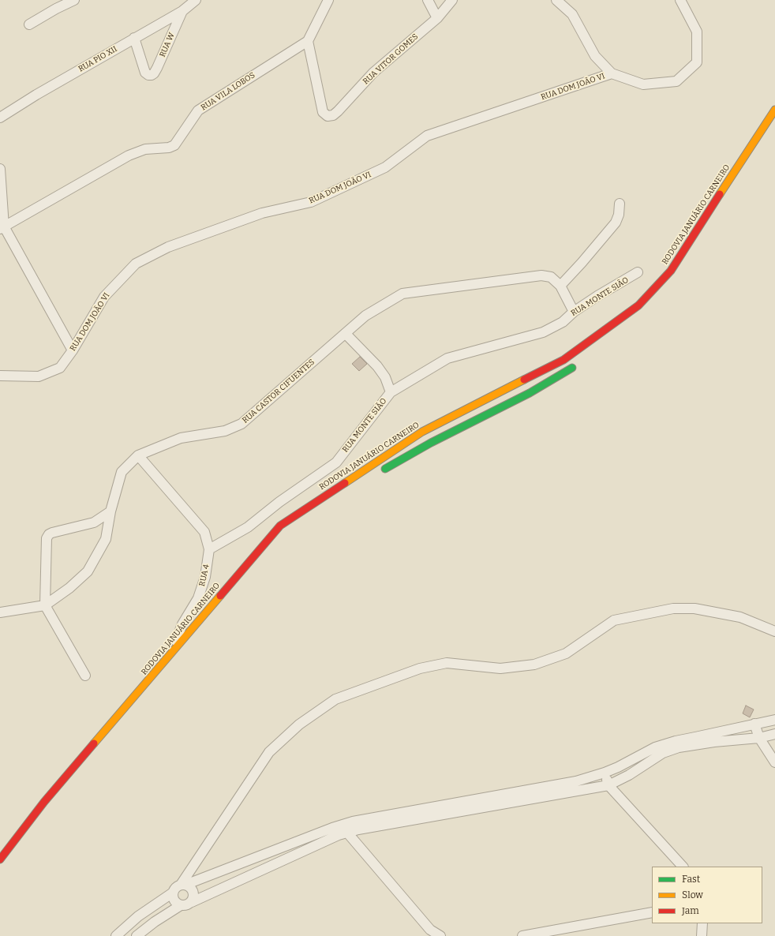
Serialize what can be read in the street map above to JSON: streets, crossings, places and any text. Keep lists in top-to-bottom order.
{
  "streets": {
    "highway": ["RODOVIA JANUÁRIO CARNEIRO"],
    "street": [
      "RUA W",
      "RUA PIO XII",
      "RUA VITOR GOMES",
      "RUA DOM JOÃO VI",
      "RUA VILA LOBOS",
      "RUA MONTE SIÃO",
      "RUA CASTOR CIFUENTES",
      "RUA 4"
    ]
  },
  "crossings": [
    ["RUA W", "RUA PIO XII"],
    ["RUA VITOR GOMES", "RUA VILA LOBOS"],
    ["RODOVIA JANUÁRIO CARNEIRO", "RUA 4"],
    ["RUA MONTE SIÃO", "RUA CASTOR CIFUENTES"],
    ["RUA MONTE SIÃO", "RUA 4"]
  ],
  "legend": ["Fast", "Slow", "Jam"]
}
